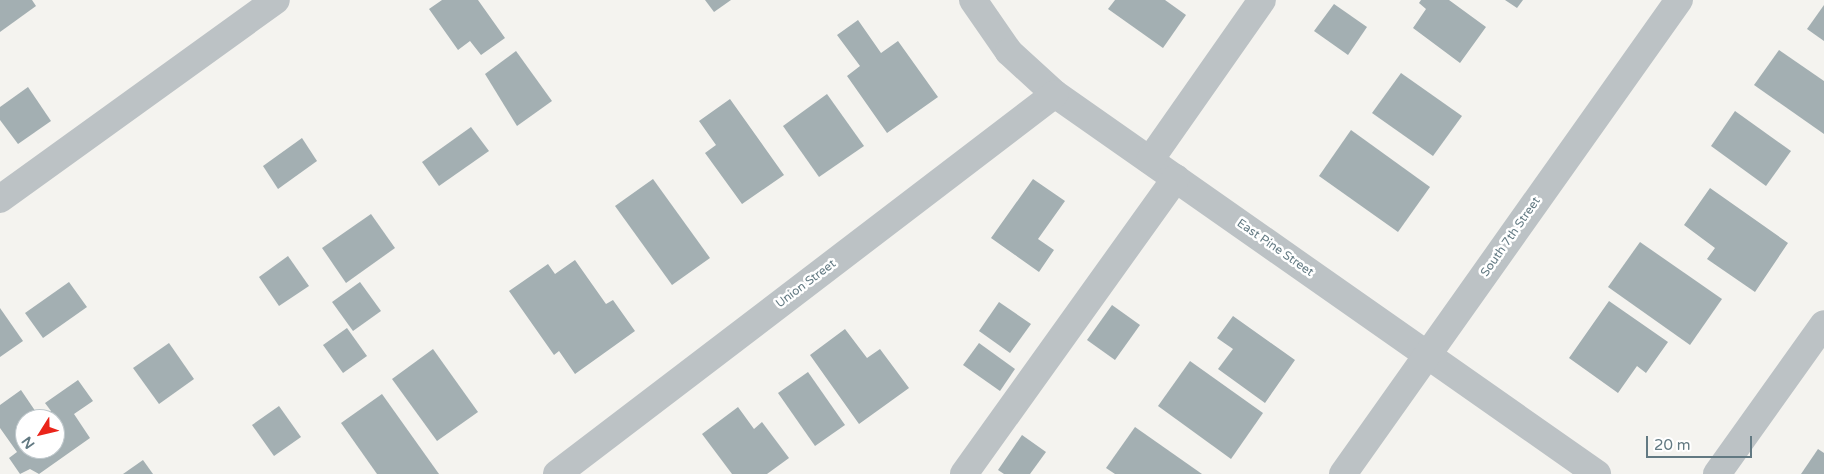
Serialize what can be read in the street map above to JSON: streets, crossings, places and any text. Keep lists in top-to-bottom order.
{
  "streets": {
    "street": ["South 7th Street", "East Pine Street", "Union Street"]
  },
  "crossings": [
    ["South 7th Street", "East Pine Street"],
    ["East Pine Street", "Union Street"]
  ],
  "scale_bar": "20 m",
  "north": "bottom left"
}
